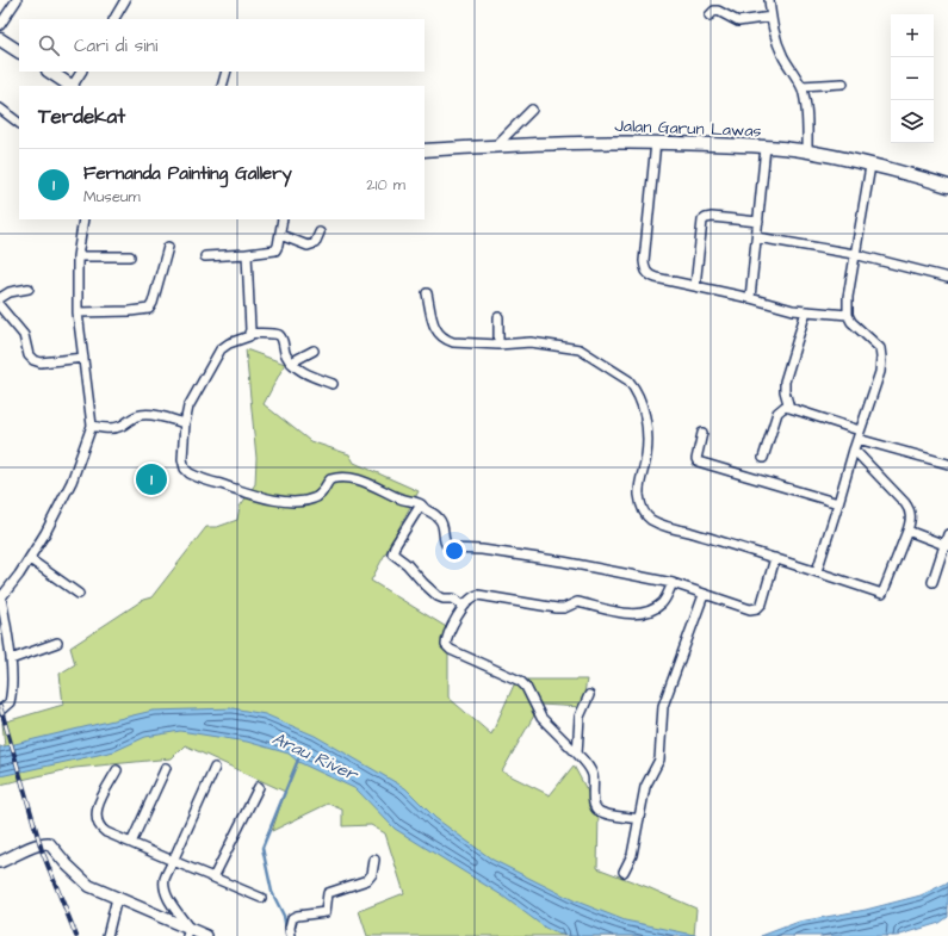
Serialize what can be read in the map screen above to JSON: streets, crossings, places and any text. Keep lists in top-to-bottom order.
{
  "streets": {
    "main road": ["Jalan Garun Lawas"]
  },
  "water": ["Arau River"],
  "page": {
    "map_buttons": ["+", "−"],
    "search": "Cari di sini",
    "heading": "Terdekat",
    "list": [
      {
        "mark": "1",
        "name": "Fernanda Painting Gallery",
        "note": "Museum",
        "value": "210 m"
      }
    ],
    "pins": "1"
  }
}
